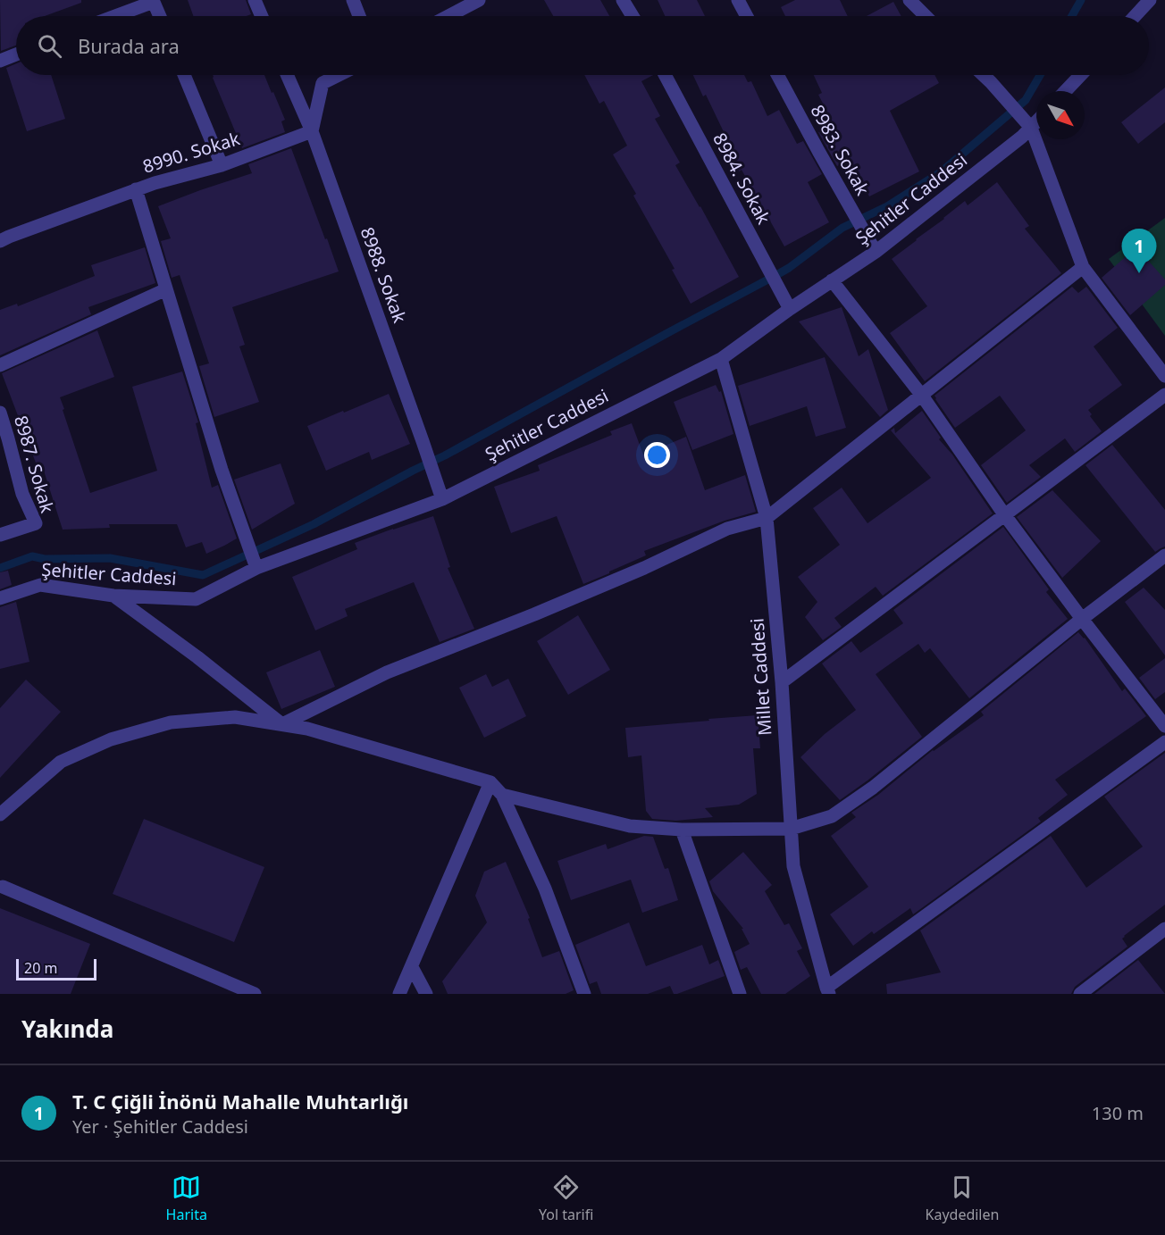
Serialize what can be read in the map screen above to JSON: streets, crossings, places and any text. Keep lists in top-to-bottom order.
{
  "streets": {
    "street": [
      "8983. Sokak",
      "8990. Sokak",
      "8984. Sokak",
      "Şehitler Caddesi",
      "8988. Sokak",
      "8987. Sokak",
      "Millet Caddesi"
    ]
  },
  "crossings": [
    ["8983. Sokak", "Şehitler Caddesi"],
    ["8990. Sokak", "8988. Sokak"],
    ["8984. Sokak", "Şehitler Caddesi"],
    ["Şehitler Caddesi", "8988. Sokak"],
    ["Şehitler Caddesi", "Millet Caddesi"]
  ],
  "scale_bar": "20 m",
  "north": "bottom right",
  "page": {
    "search": "Burada ara",
    "pins": "1",
    "scale": "20 m",
    "heading": "Yakında",
    "list": [
      {
        "mark": "1",
        "name": "T. C Çiğli İnönü Mahalle Muhtarlığı",
        "note": "Yer · Şehitler Caddesi",
        "value": "130 m"
      }
    ],
    "nav": ["Harita", "Yol tarifi", "Kaydedilen"]
  }
}
